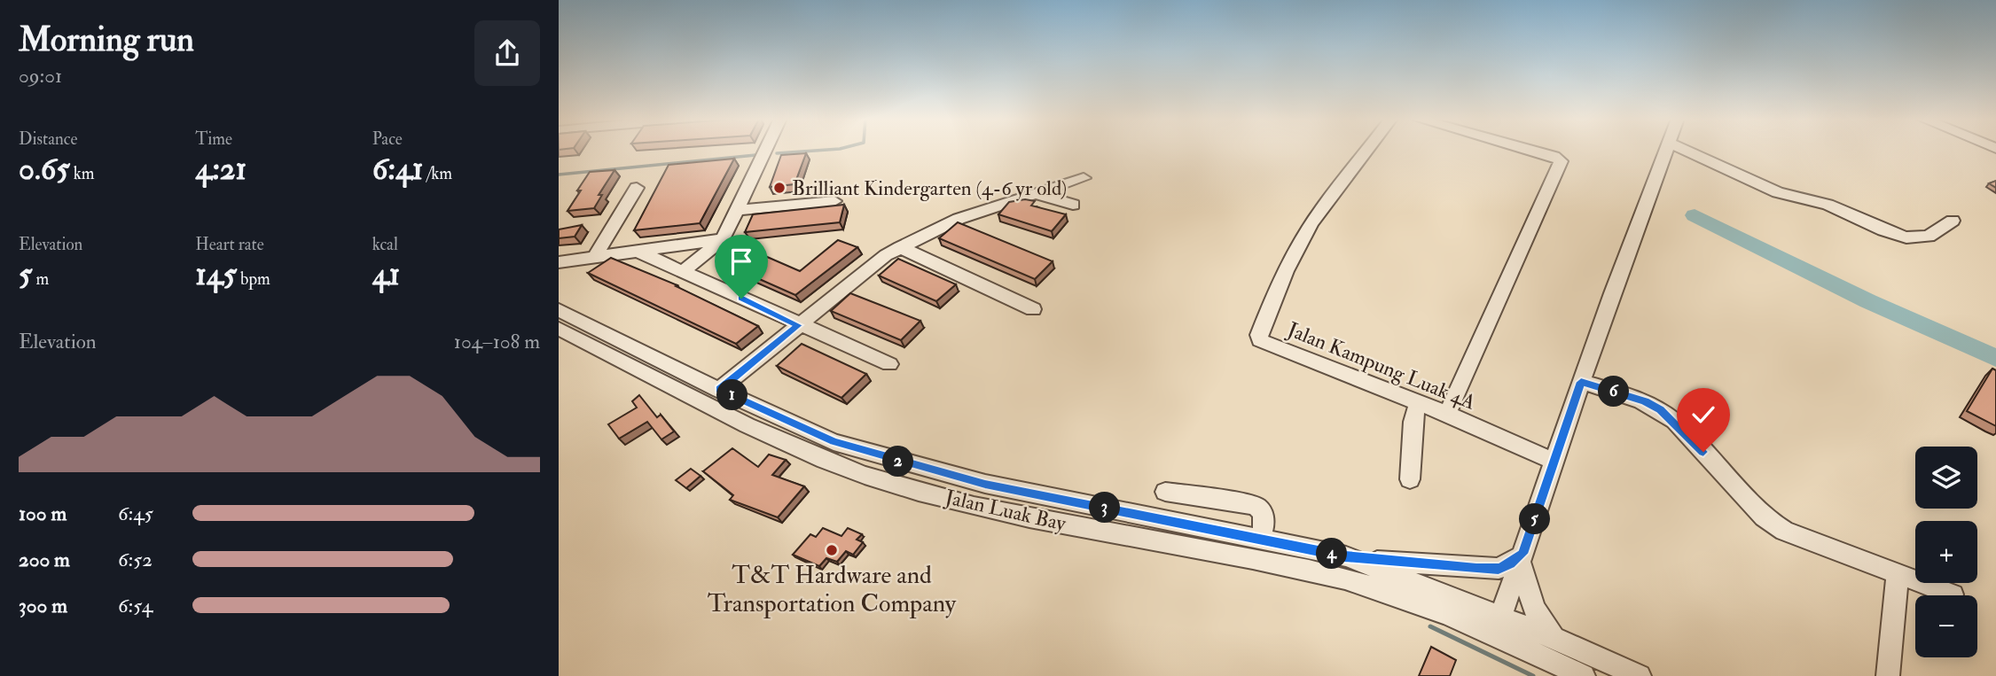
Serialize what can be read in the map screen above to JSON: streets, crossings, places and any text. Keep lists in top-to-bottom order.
{
  "streets": {
    "street": ["Jalan Kampung Luak 4A", "Jalan Luak Bay"]
  },
  "places": ["Brilliant Kindergarten (4-6 yr old)", "T&T Hardware and Transportation Company"],
  "page": {
    "heading": ["Morning run", "09:01"],
    "stats": [
      ["Distance", "0.65 km"],
      ["Time", "4:21"],
      ["Pace", "6:41 /km"],
      ["Elevation", "5 m"],
      ["Heart rate", "145 bpm"],
      ["kcal", "41"]
    ],
    "chart": ["Elevation", "104–108 m"],
    "pins": [
      "6",
      "1",
      "2",
      "3",
      "5",
      "4"
    ],
    "map_buttons": ["+", "−"],
    "list": [
      {
        "name": "100 m",
        "note": "6:45"
      },
      {
        "name": "200 m",
        "note": "6:52"
      },
      {
        "name": "300 m",
        "note": "6:54"
      }
    ]
  }
}
